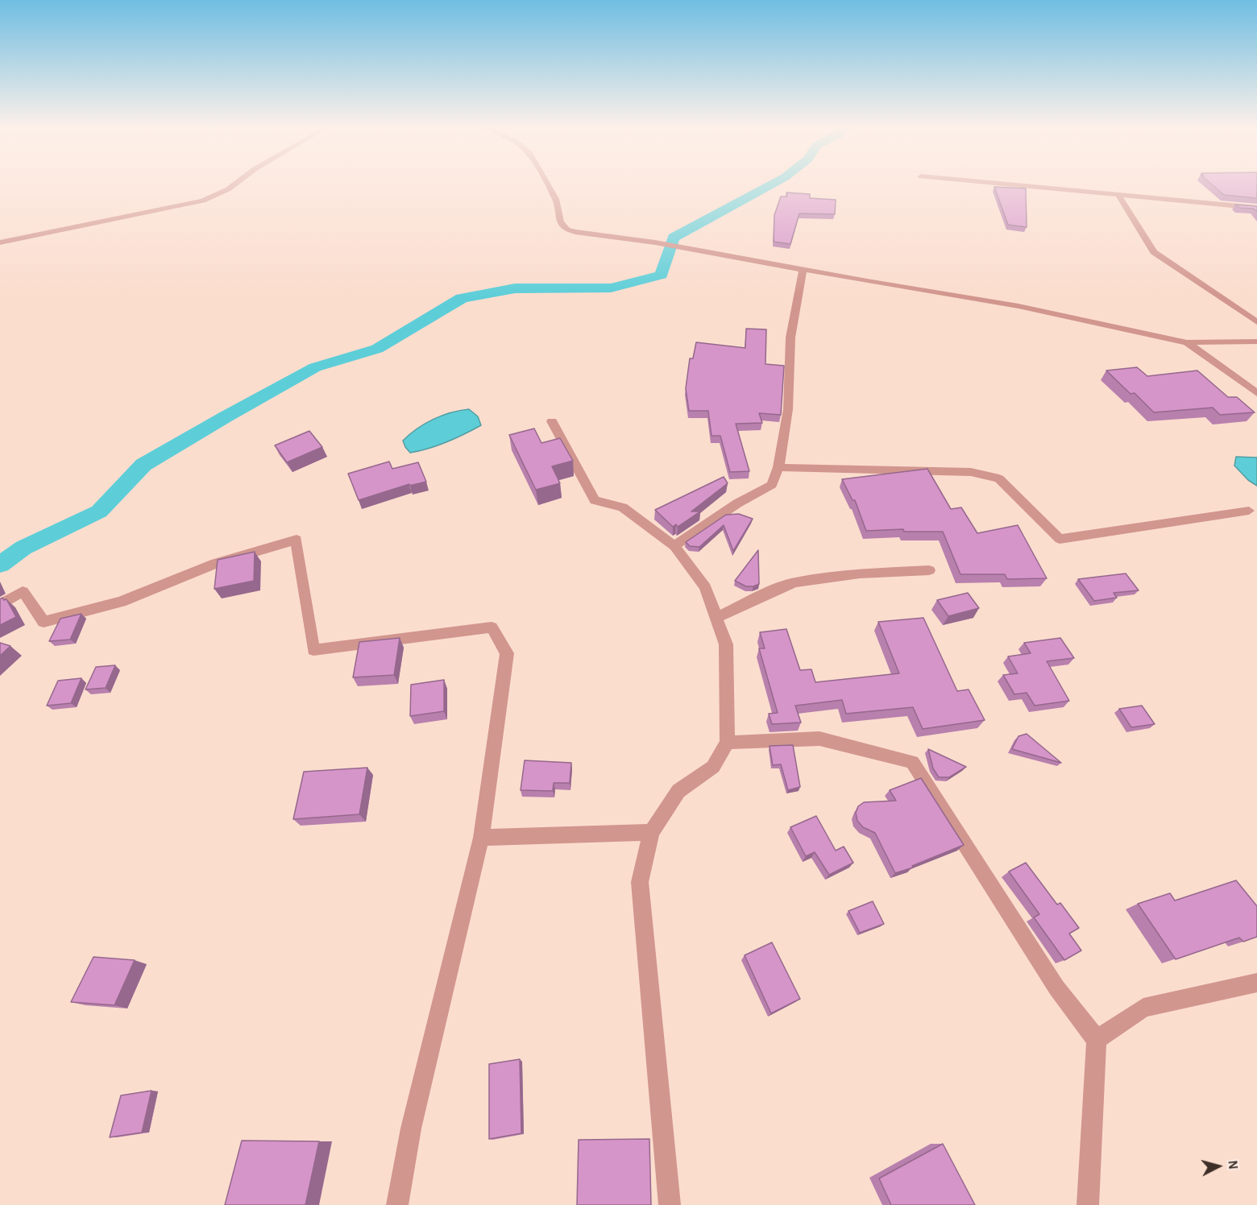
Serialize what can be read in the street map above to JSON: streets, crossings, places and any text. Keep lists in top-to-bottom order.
{
  "north": "right"
}
